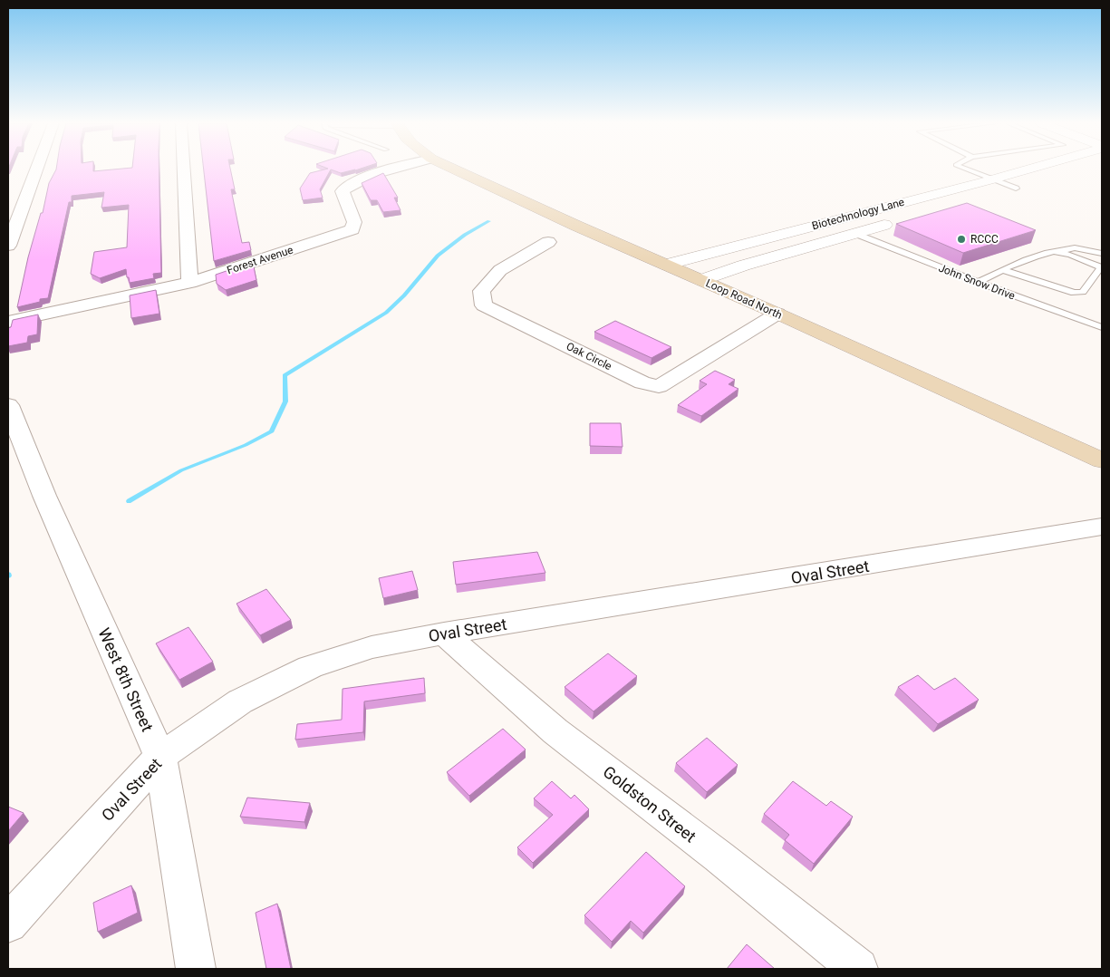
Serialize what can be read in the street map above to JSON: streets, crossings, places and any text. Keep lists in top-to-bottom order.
{
  "streets": {
    "main road": ["Loop Road North"],
    "street": [
      "Biotechnology Lane",
      "Forest Avenue",
      "Oak Circle",
      "Oval Street",
      "West 8th Street",
      "Goldston Street"
    ],
    "lane": ["John Snow Drive"]
  },
  "crossings": [
    ["Biotechnology Lane", "John Snow Drive"],
    ["Biotechnology Lane", "Loop Road North"],
    ["Loop Road North", "Oak Circle"],
    ["Oval Street", "West 8th Street"],
    ["Oval Street", "Goldston Street"]
  ],
  "places": ["RCCC"]
}
